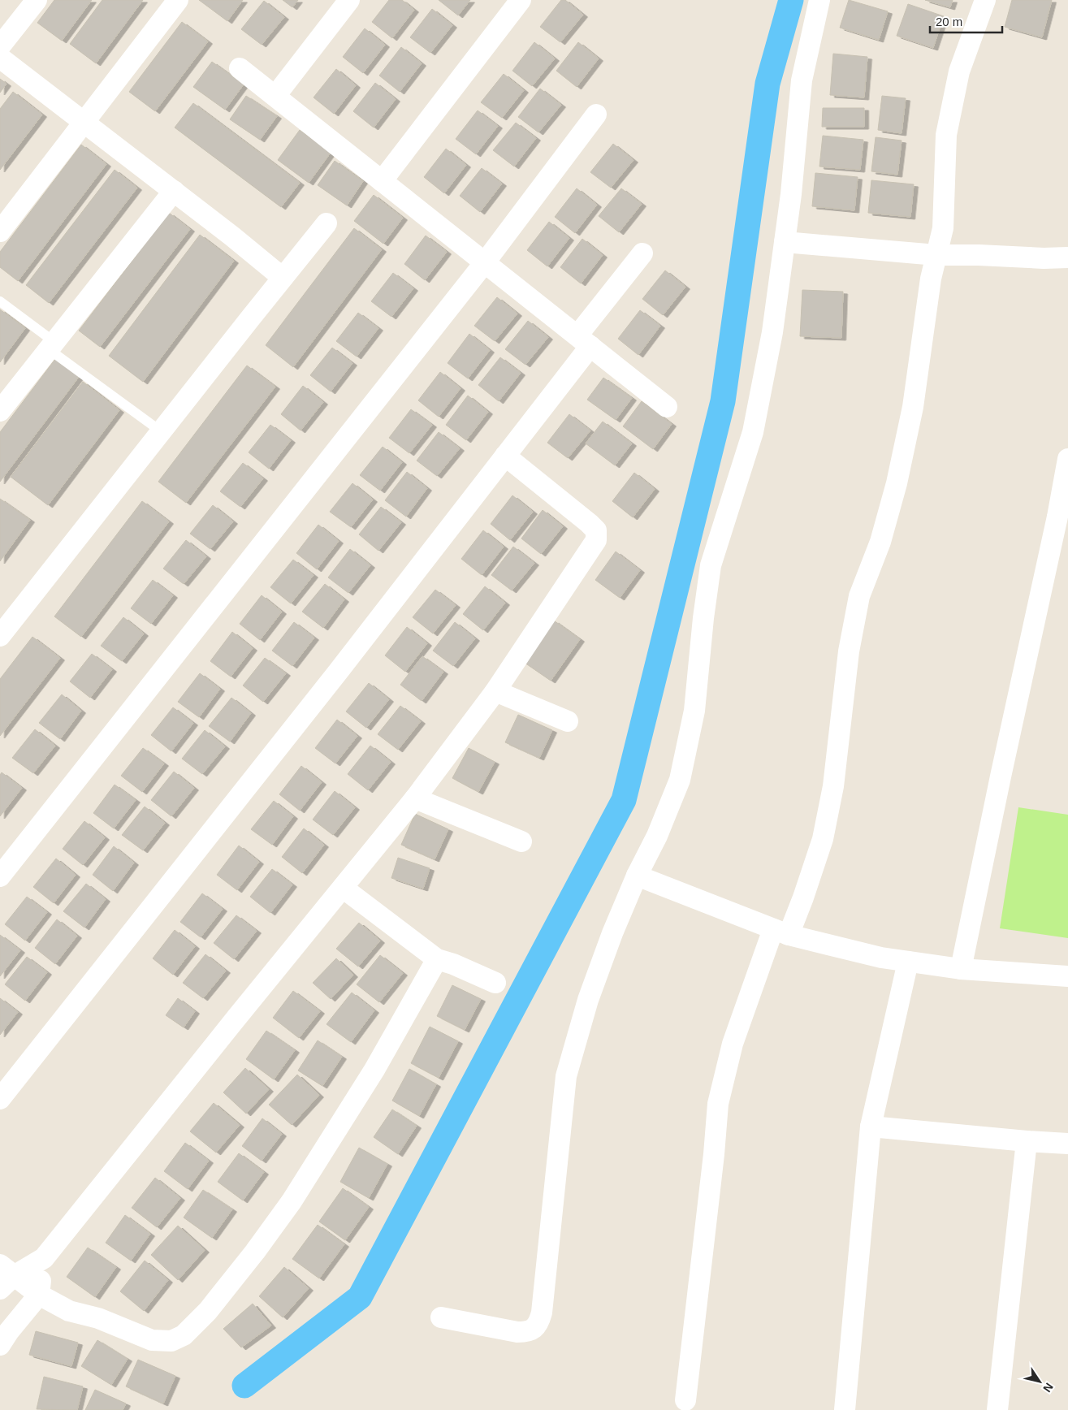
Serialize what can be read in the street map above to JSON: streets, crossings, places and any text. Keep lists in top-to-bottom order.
{
  "scale_bar": "20 m",
  "north": "bottom right"
}
